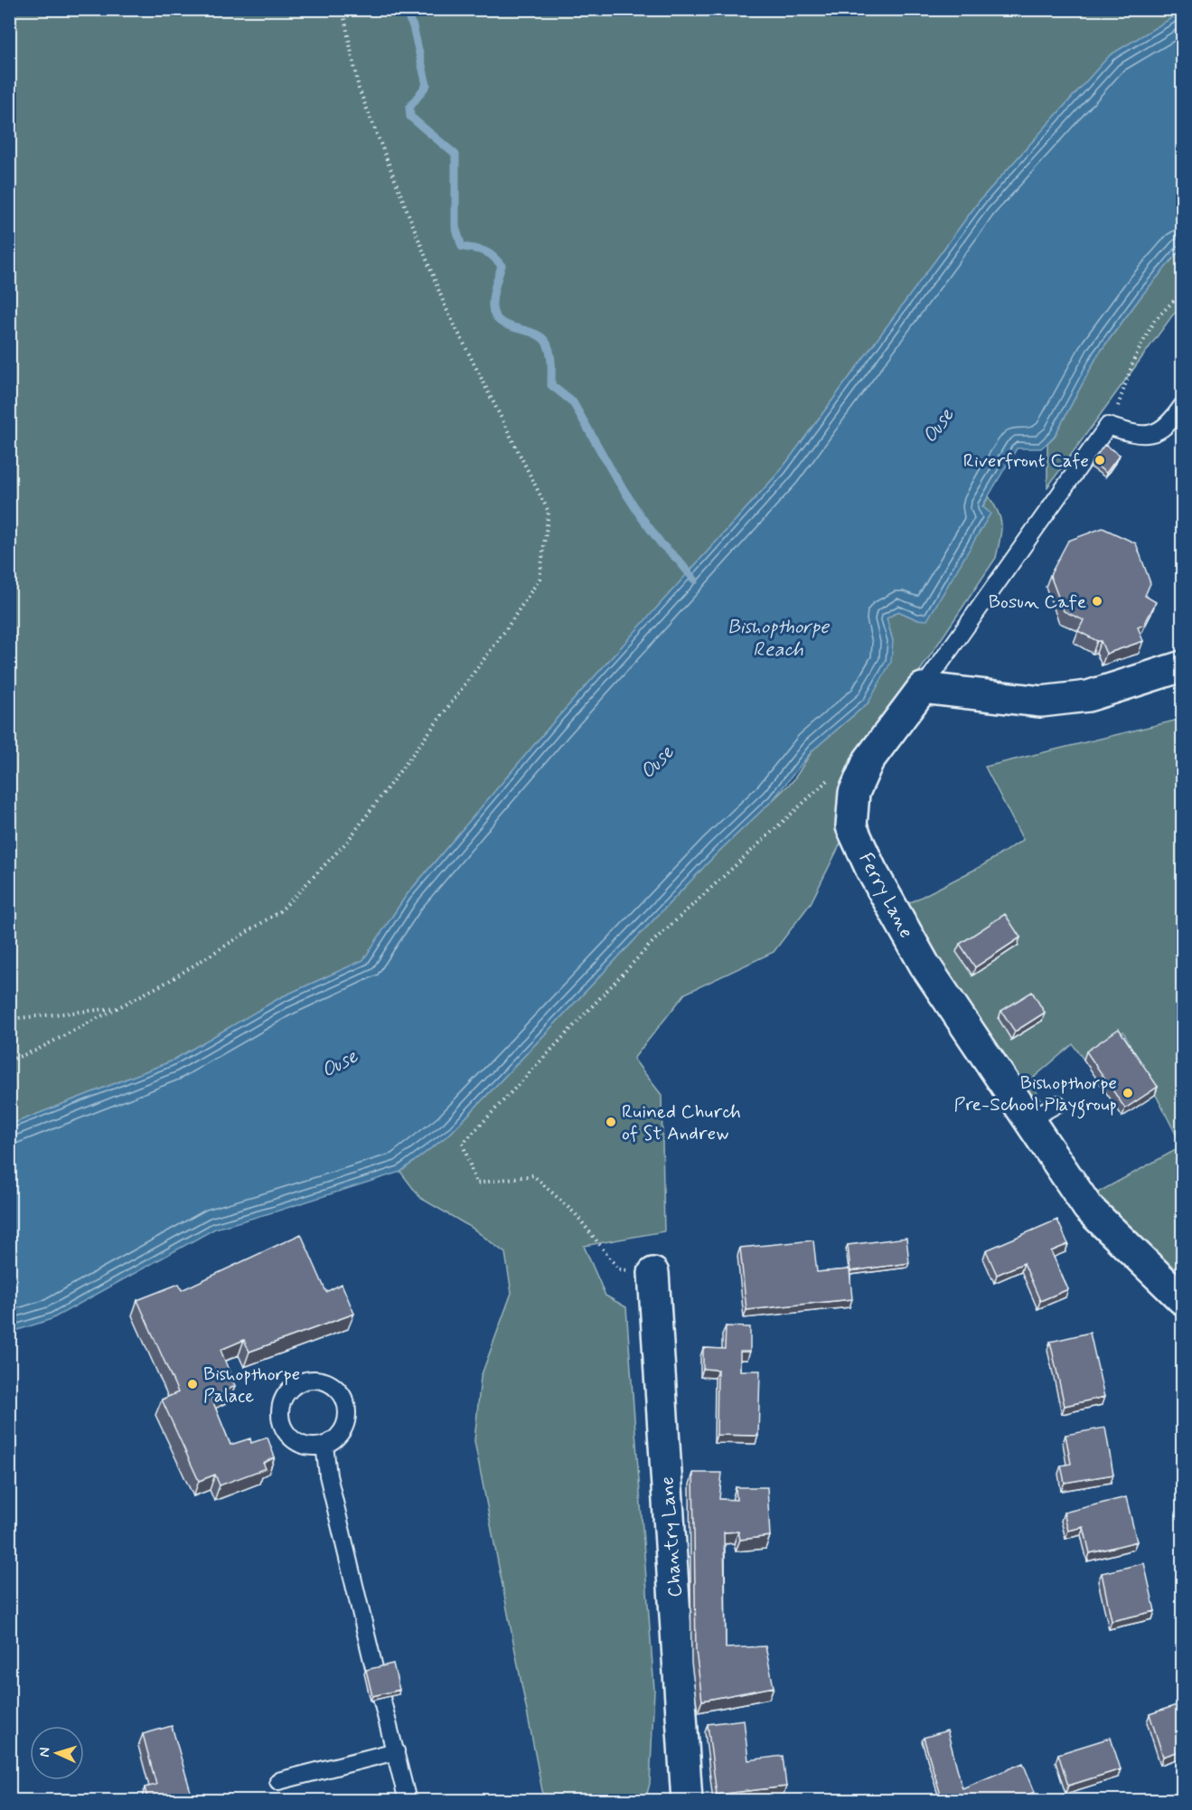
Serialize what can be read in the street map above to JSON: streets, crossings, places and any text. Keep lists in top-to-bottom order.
{
  "streets": {
    "street": ["Ferry Lane", "Chantry Lane"]
  },
  "water": ["Ouse", "Bishopthorpe Reach"],
  "places": [
    "Riverfront Cafe",
    "Bosun Cafe",
    "Bishopthorpe Pre-School Playgroup",
    "Ruined Church of St Andrew",
    "Bishopthorpe Palace"
  ],
  "north": "left"
}
